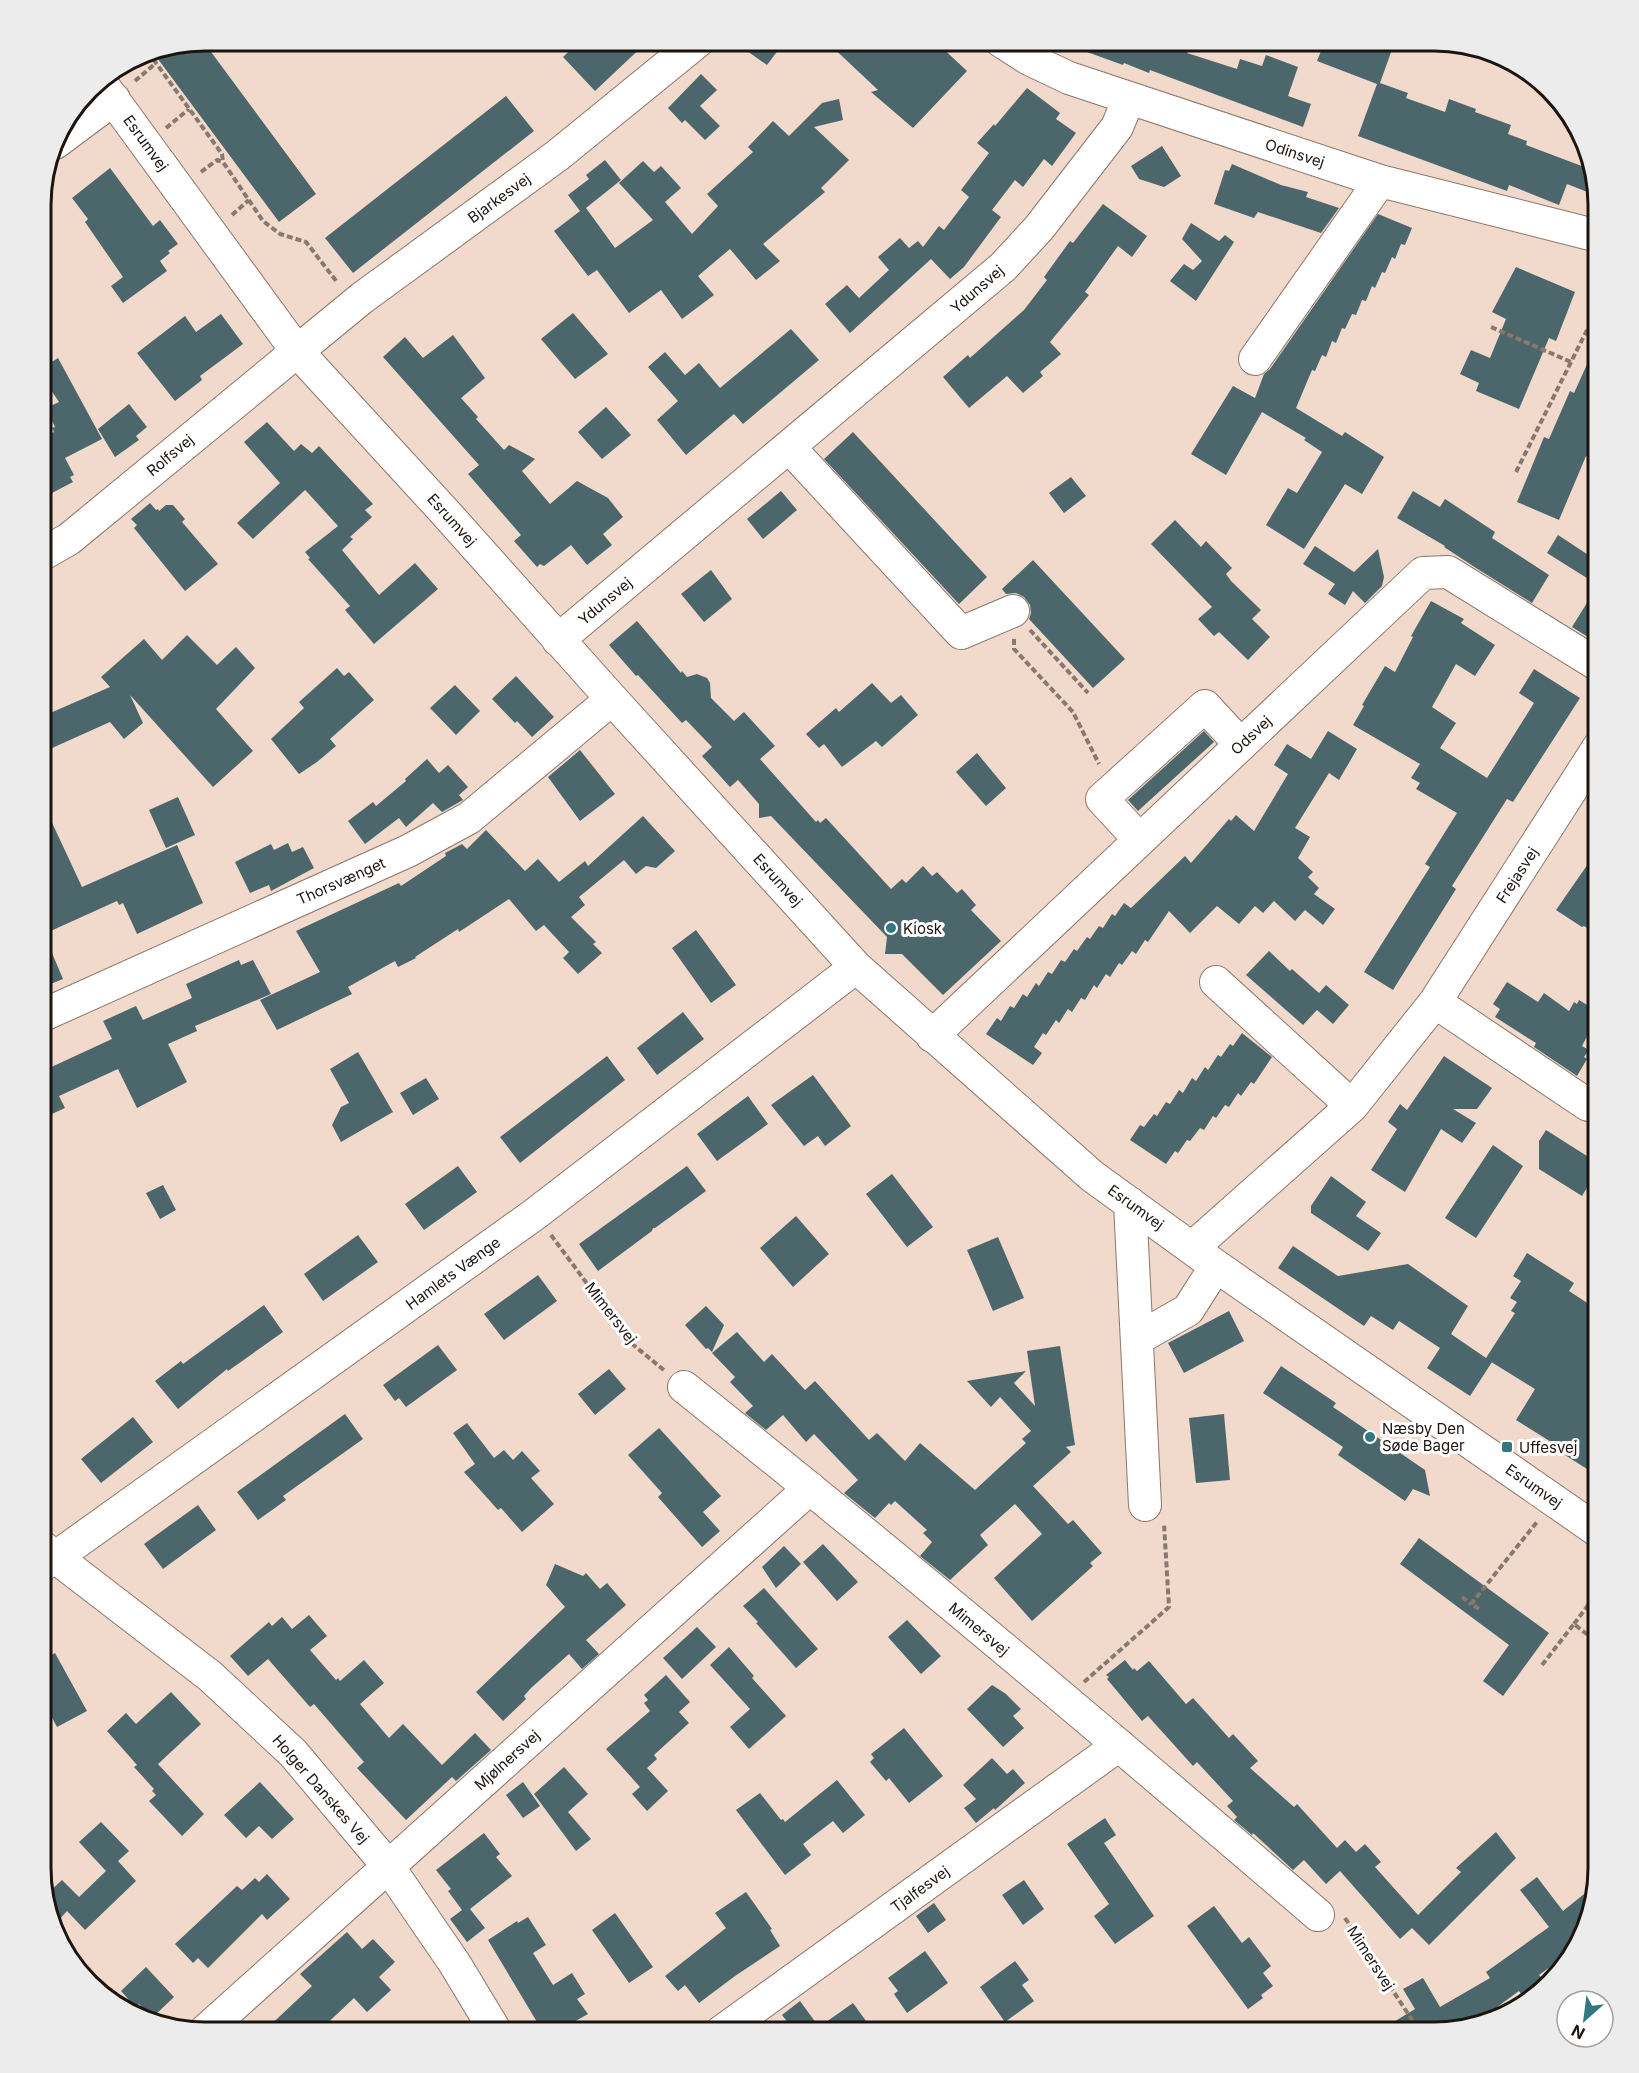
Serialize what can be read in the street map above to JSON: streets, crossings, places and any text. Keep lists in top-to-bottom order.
{
  "streets": {
    "street": [
      "Esrumvej",
      "Odinsvej",
      "Bjarkesvej",
      "Ydunsvej",
      "Rolfsvej",
      "Odsvej",
      "Frejasvej",
      "Thorsvænget",
      "Hamlets Vænge",
      "Mimersvej",
      "Mjølnersvej",
      "Holger Danskes Vej",
      "Tjalfesvej"
    ]
  },
  "crossings": [
    ["Esrumvej", "Bjarkesvej"],
    ["Esrumvej", "Ydunsvej"],
    ["Esrumvej", "Rolfsvej"],
    ["Esrumvej", "Odsvej"],
    ["Esrumvej", "Frejasvej"],
    ["Esrumvej", "Thorsvænget"],
    ["Esrumvej", "Hamlets Vænge"],
    ["Odinsvej", "Ydunsvej"],
    ["Bjarkesvej", "Rolfsvej"],
    ["Hamlets Vænge", "Mimersvej"],
    ["Mimersvej", "Mjølnersvej"],
    ["Mimersvej", "Tjalfesvej"],
    ["Mjølnersvej", "Holger Danskes Vej"]
  ],
  "places": {
    "other": ["Kiosk", "Næsby Den Søde Bager"],
    "transit": ["Uffesvej"]
  },
  "north": "bottom left"
}
